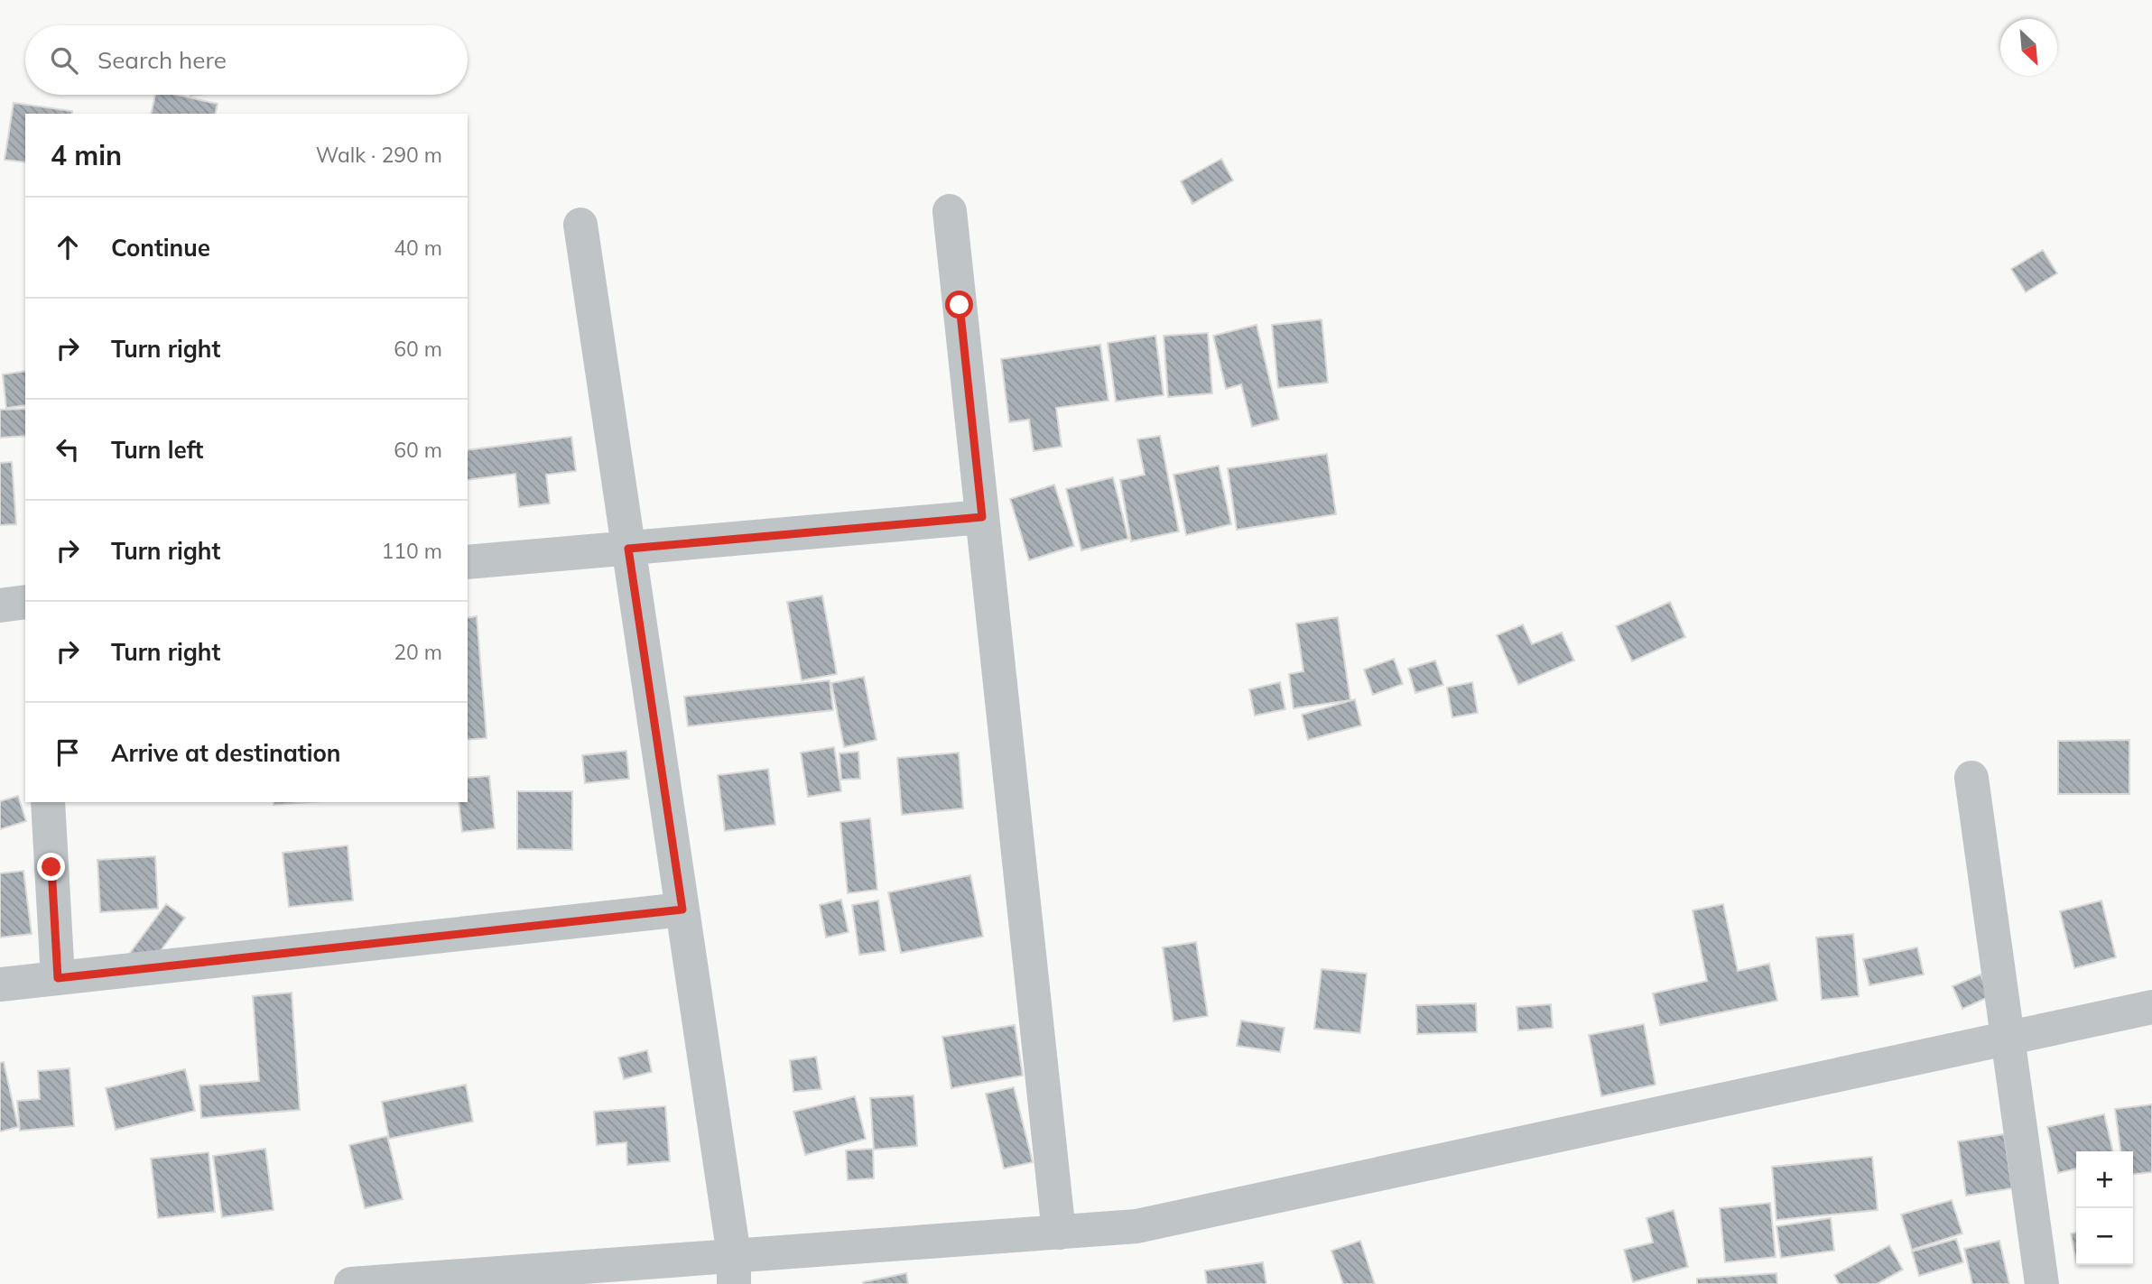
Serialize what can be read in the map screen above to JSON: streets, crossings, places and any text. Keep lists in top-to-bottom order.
{
  "north": "bottom right",
  "page": {
    "search": "Search here",
    "heading": ["4 min", "Walk · 290 m"],
    "list": [
      ["Continue", "40 m"],
      ["Turn right", "60 m"],
      ["Turn left", "60 m"],
      ["Turn right", "110 m"],
      ["Turn right", "20 m"],
      "Arrive at destination"
    ],
    "map_buttons": ["+", "−"]
  }
}
